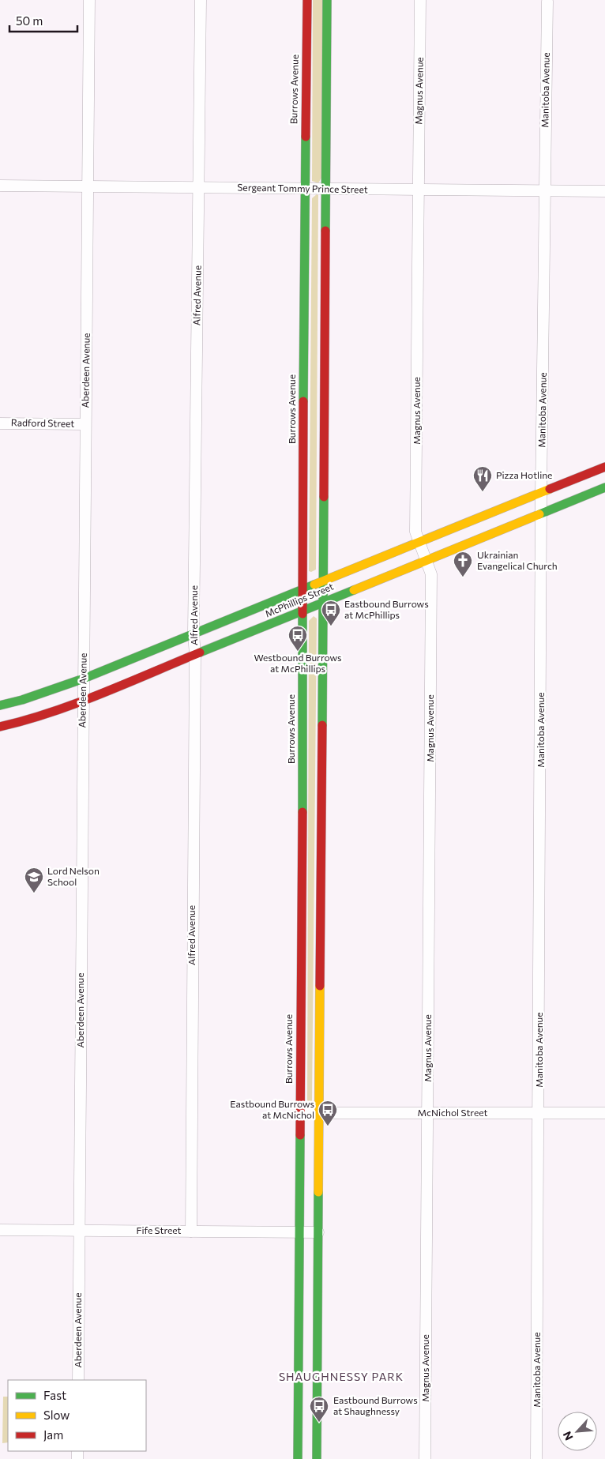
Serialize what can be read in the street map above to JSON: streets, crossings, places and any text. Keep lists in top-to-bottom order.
{
  "streets": {
    "street": [
      "Burrows Avenue",
      "Manitoba Avenue",
      "Magnus Avenue",
      "Sergeant Tommy Prince Street",
      "Alfred Avenue",
      "Aberdeen Avenue",
      "Radford Street",
      "McPhillips Street",
      "McNichol Street",
      "Fife Street"
    ]
  },
  "crossings": [
    ["Burrows Avenue", "Sergeant Tommy Prince Street"],
    ["Burrows Avenue", "McPhillips Street"],
    ["Burrows Avenue", "McNichol Street"],
    ["Burrows Avenue", "Fife Street"],
    ["Manitoba Avenue", "Sergeant Tommy Prince Street"],
    ["Manitoba Avenue", "McPhillips Street"],
    ["Manitoba Avenue", "McNichol Street"],
    ["Magnus Avenue", "Sergeant Tommy Prince Street"],
    ["Magnus Avenue", "McPhillips Street"],
    ["Magnus Avenue", "McNichol Street"],
    ["Sergeant Tommy Prince Street", "Alfred Avenue"],
    ["Sergeant Tommy Prince Street", "Aberdeen Avenue"],
    ["Alfred Avenue", "McPhillips Street"],
    ["Alfred Avenue", "Fife Street"],
    ["Aberdeen Avenue", "Radford Street"],
    ["Aberdeen Avenue", "McPhillips Street"],
    ["Aberdeen Avenue", "Fife Street"]
  ],
  "districts": ["SHAUGHNESSY PARK"],
  "places": {
    "restaurant": ["Pizza Hotline"],
    "church": ["Ukrainian Evangelical Church"],
    "bus stop": [
      "Eastbound Burrows at McPhillips",
      "Westbound Burrows at McPhillips",
      "Eastbound Burrows at McNichol",
      "Eastbound Burrows at Shaughnessy"
    ],
    "school or university": ["Lord Nelson School"]
  },
  "legend": ["Fast", "Slow", "Jam"],
  "scale_bar": "50 m",
  "north": "bottom left"
}
